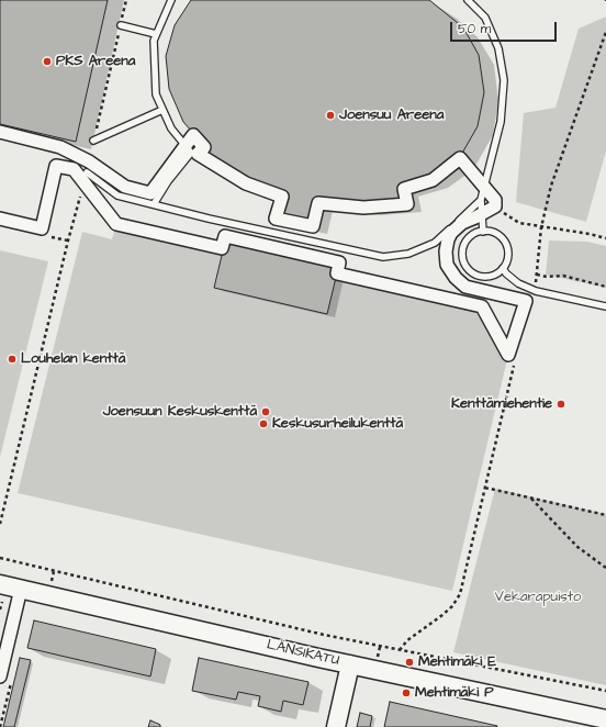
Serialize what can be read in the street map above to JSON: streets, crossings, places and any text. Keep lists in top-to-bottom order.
{
  "streets": {
    "street": ["LÄNSIKATU"]
  },
  "parks": ["Vekarapuisto"],
  "places": [
    "PKS Areena",
    "Joensuu Areena",
    "Louhelan kenttä",
    "Kenttämiehentie",
    "Joensuun Keskuskenttä",
    "Keskusurheilukenttä",
    "Mehtimäki E",
    "Mehtimäki P"
  ],
  "scale_bar": "50 m"
}
